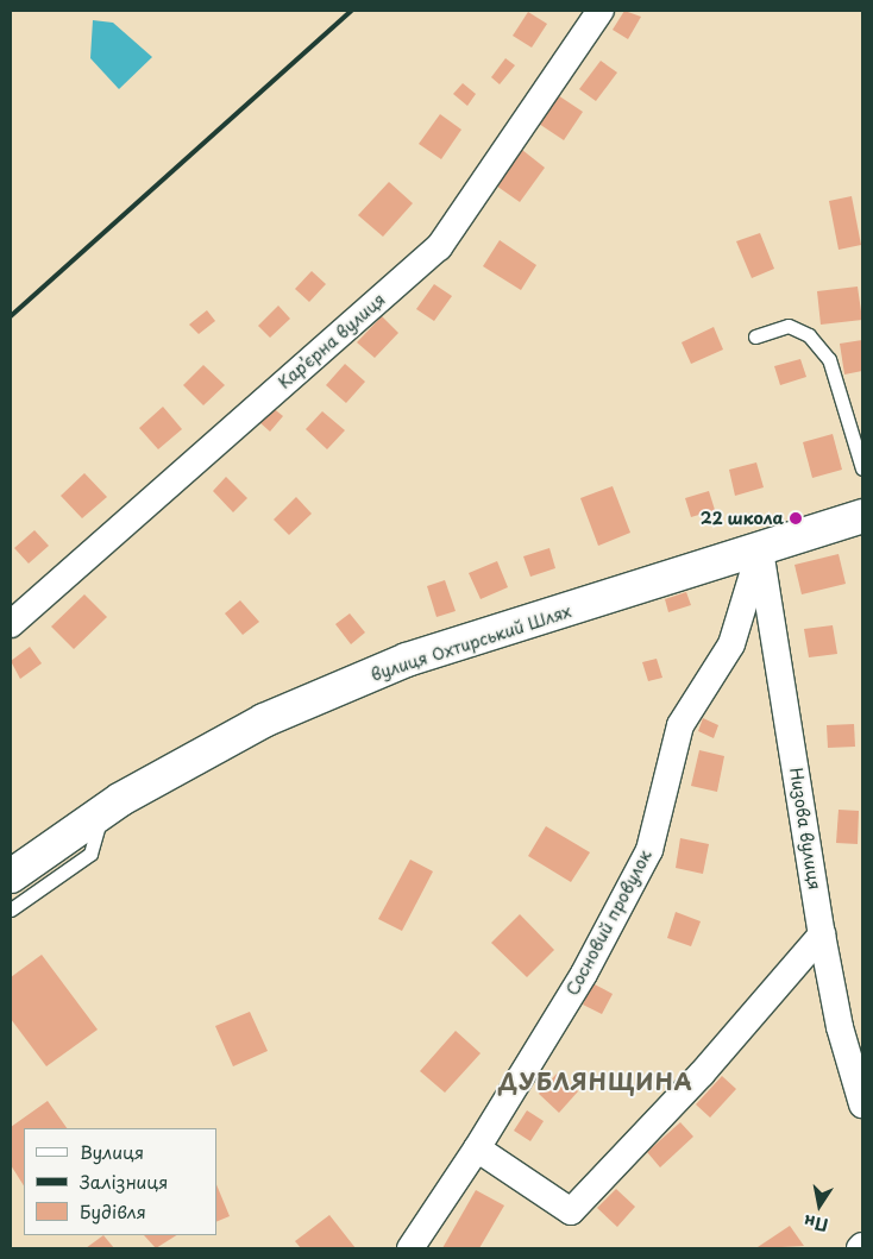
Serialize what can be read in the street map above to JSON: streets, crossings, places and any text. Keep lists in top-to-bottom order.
{
  "streets": {
    "main road": ["вулиця Охтирський Шлях"],
    "street": ["Карʼєрна вулиця", "Низова вулиця", "Сосновий провулок"]
  },
  "crossings": [
    ["вулиця Охтирський Шлях", "Низова вулиця"],
    ["вулиця Охтирський Шлях", "Сосновий провулок"],
    ["Низова вулиця", "Сосновий провулок"]
  ],
  "districts": ["ДУБЛЯНЩИНА"],
  "places": ["22 школа"],
  "legend": ["Вулиця", "Залізниця", "Будівля"],
  "north": "bottom"
}
